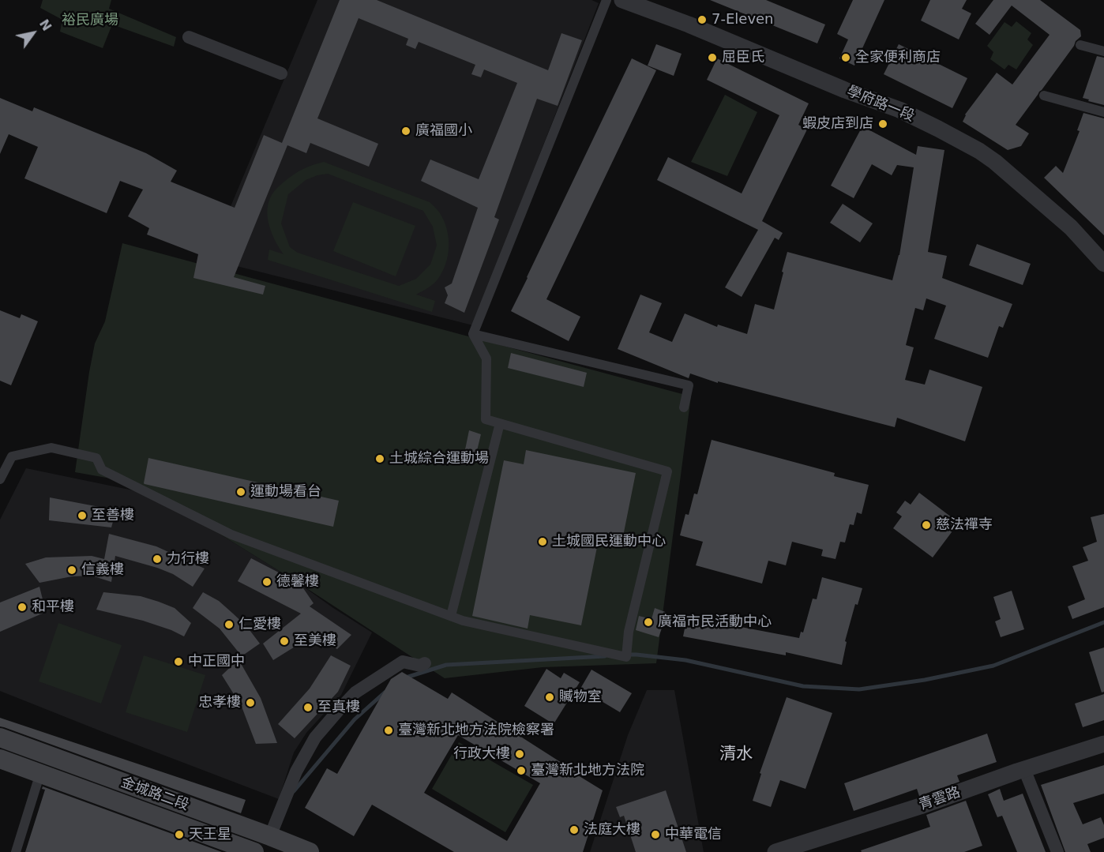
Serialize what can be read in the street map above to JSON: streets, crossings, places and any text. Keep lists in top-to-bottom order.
{
  "streets": {
    "main road": ["金城路二段"],
    "street": ["學府路一段", "青雲路"]
  },
  "districts": ["清水"],
  "parks": ["裕民廣場"],
  "places": [
    "7-Eleven",
    "屈臣氏",
    "全家便利商店",
    "蝦皮店到店",
    "廣福國小",
    "土城綜合運動場",
    "運動場看台",
    "至善樓",
    "慈法禪寺",
    "土城國民運動中心",
    "力行樓",
    "信義樓",
    "德馨樓",
    "和平樓",
    "廣福市民活動中心",
    "仁愛樓",
    "至美樓",
    "中正國中",
    "贓物室",
    "忠孝樓",
    "至真樓",
    "臺灣新北地方法院檢察署",
    "行政大樓",
    "臺灣新北地方法院",
    "法庭大樓",
    "天王星",
    "中華電信"
  ],
  "north": "top right"
}
